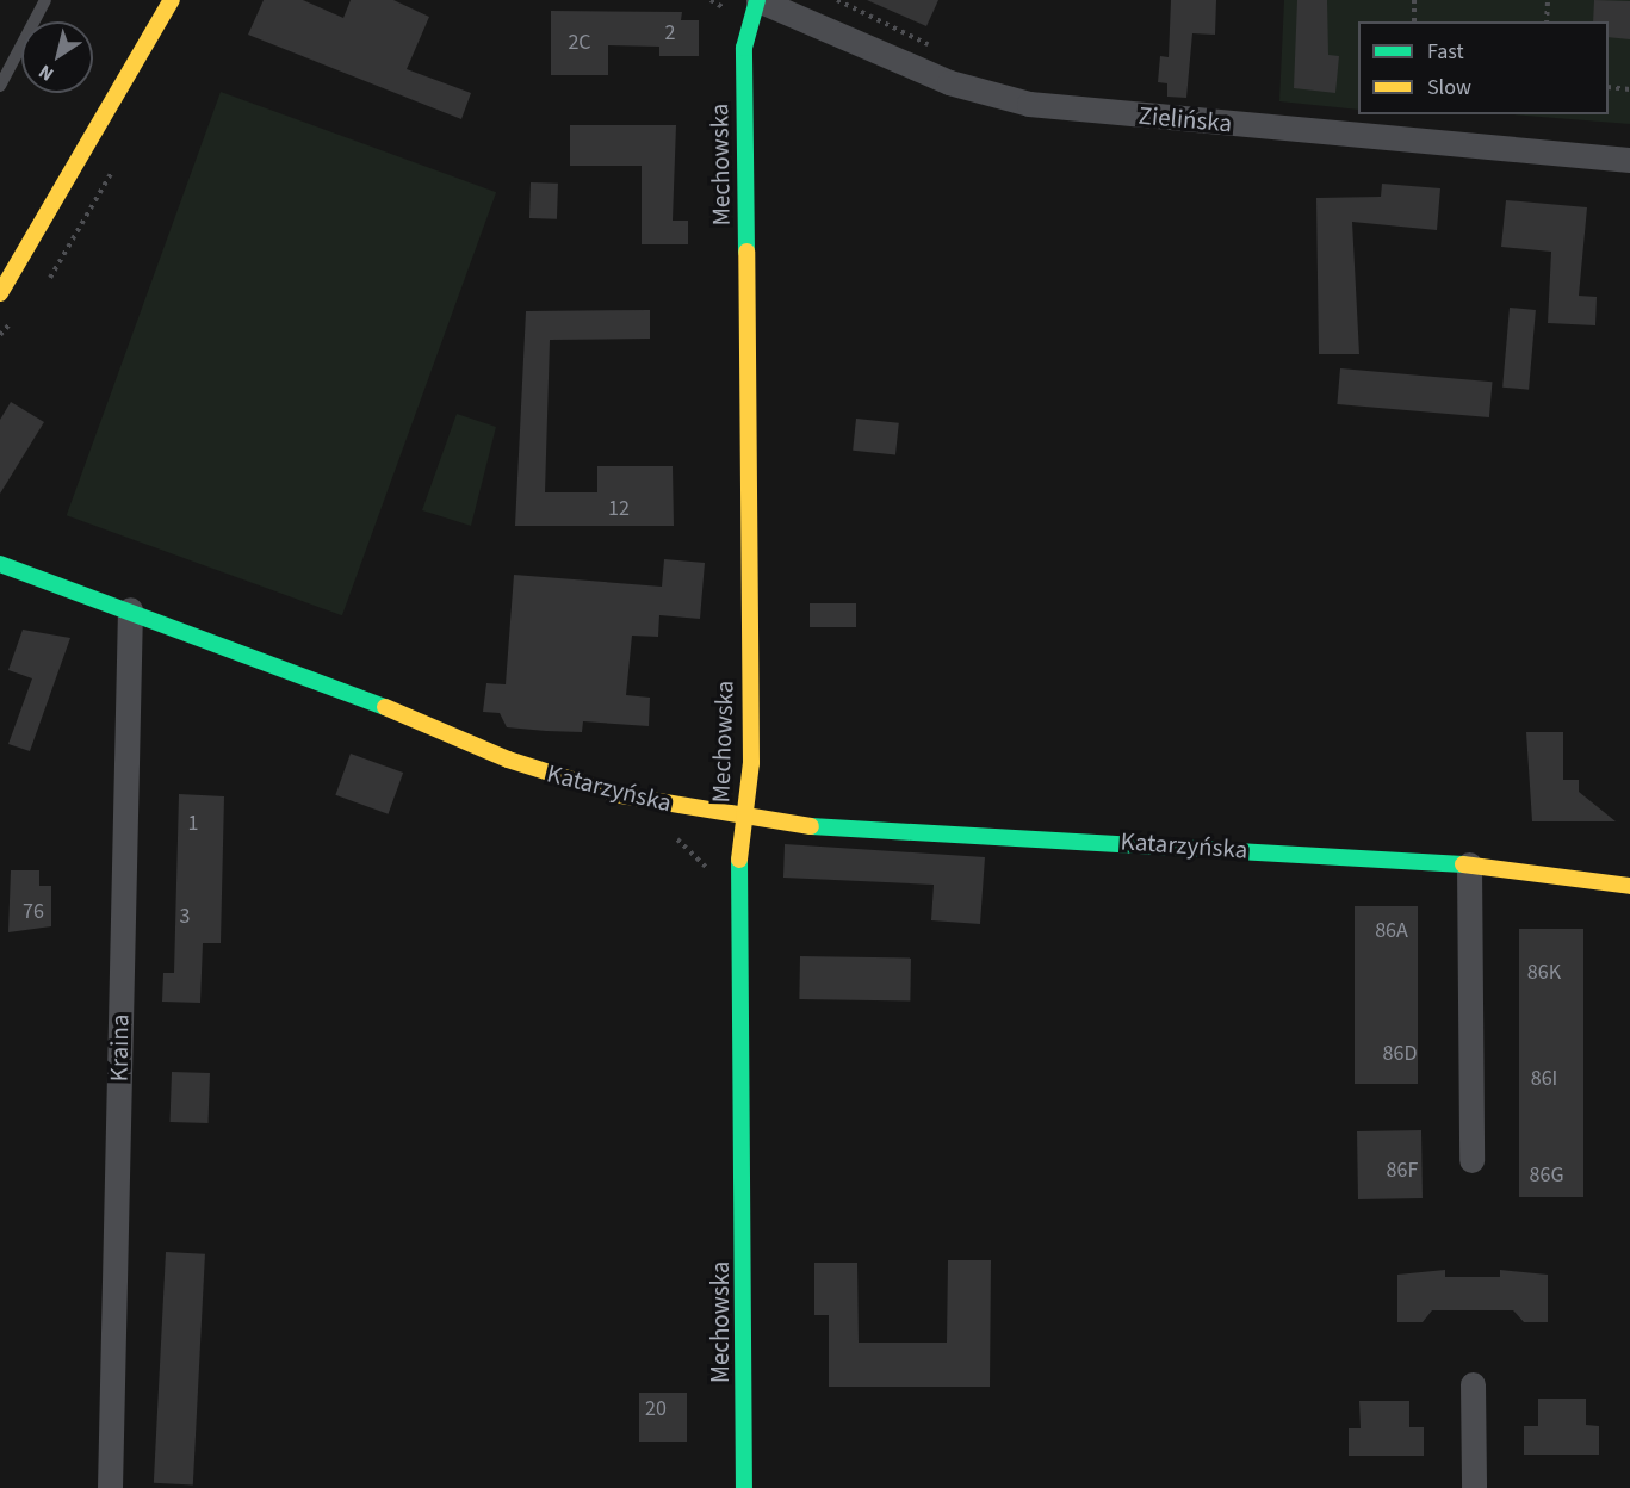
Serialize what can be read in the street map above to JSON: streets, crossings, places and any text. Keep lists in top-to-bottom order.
{
  "streets": {
    "street": [
      "Zielińska",
      "Mechowska",
      "Katarzyńska",
      "Kraina"
    ]
  },
  "crossings": [
    ["Zielińska", "Mechowska"],
    ["Mechowska", "Katarzyńska"],
    ["Katarzyńska", "Kraina"]
  ],
  "house_numbers": [
    "2",
    "2C",
    "12",
    "1",
    "76",
    "3",
    "86A",
    "86K",
    "86D",
    "86I",
    "86F",
    "86G",
    "20"
  ],
  "legend": ["Fast", "Slow"],
  "north": "bottom left"
}
